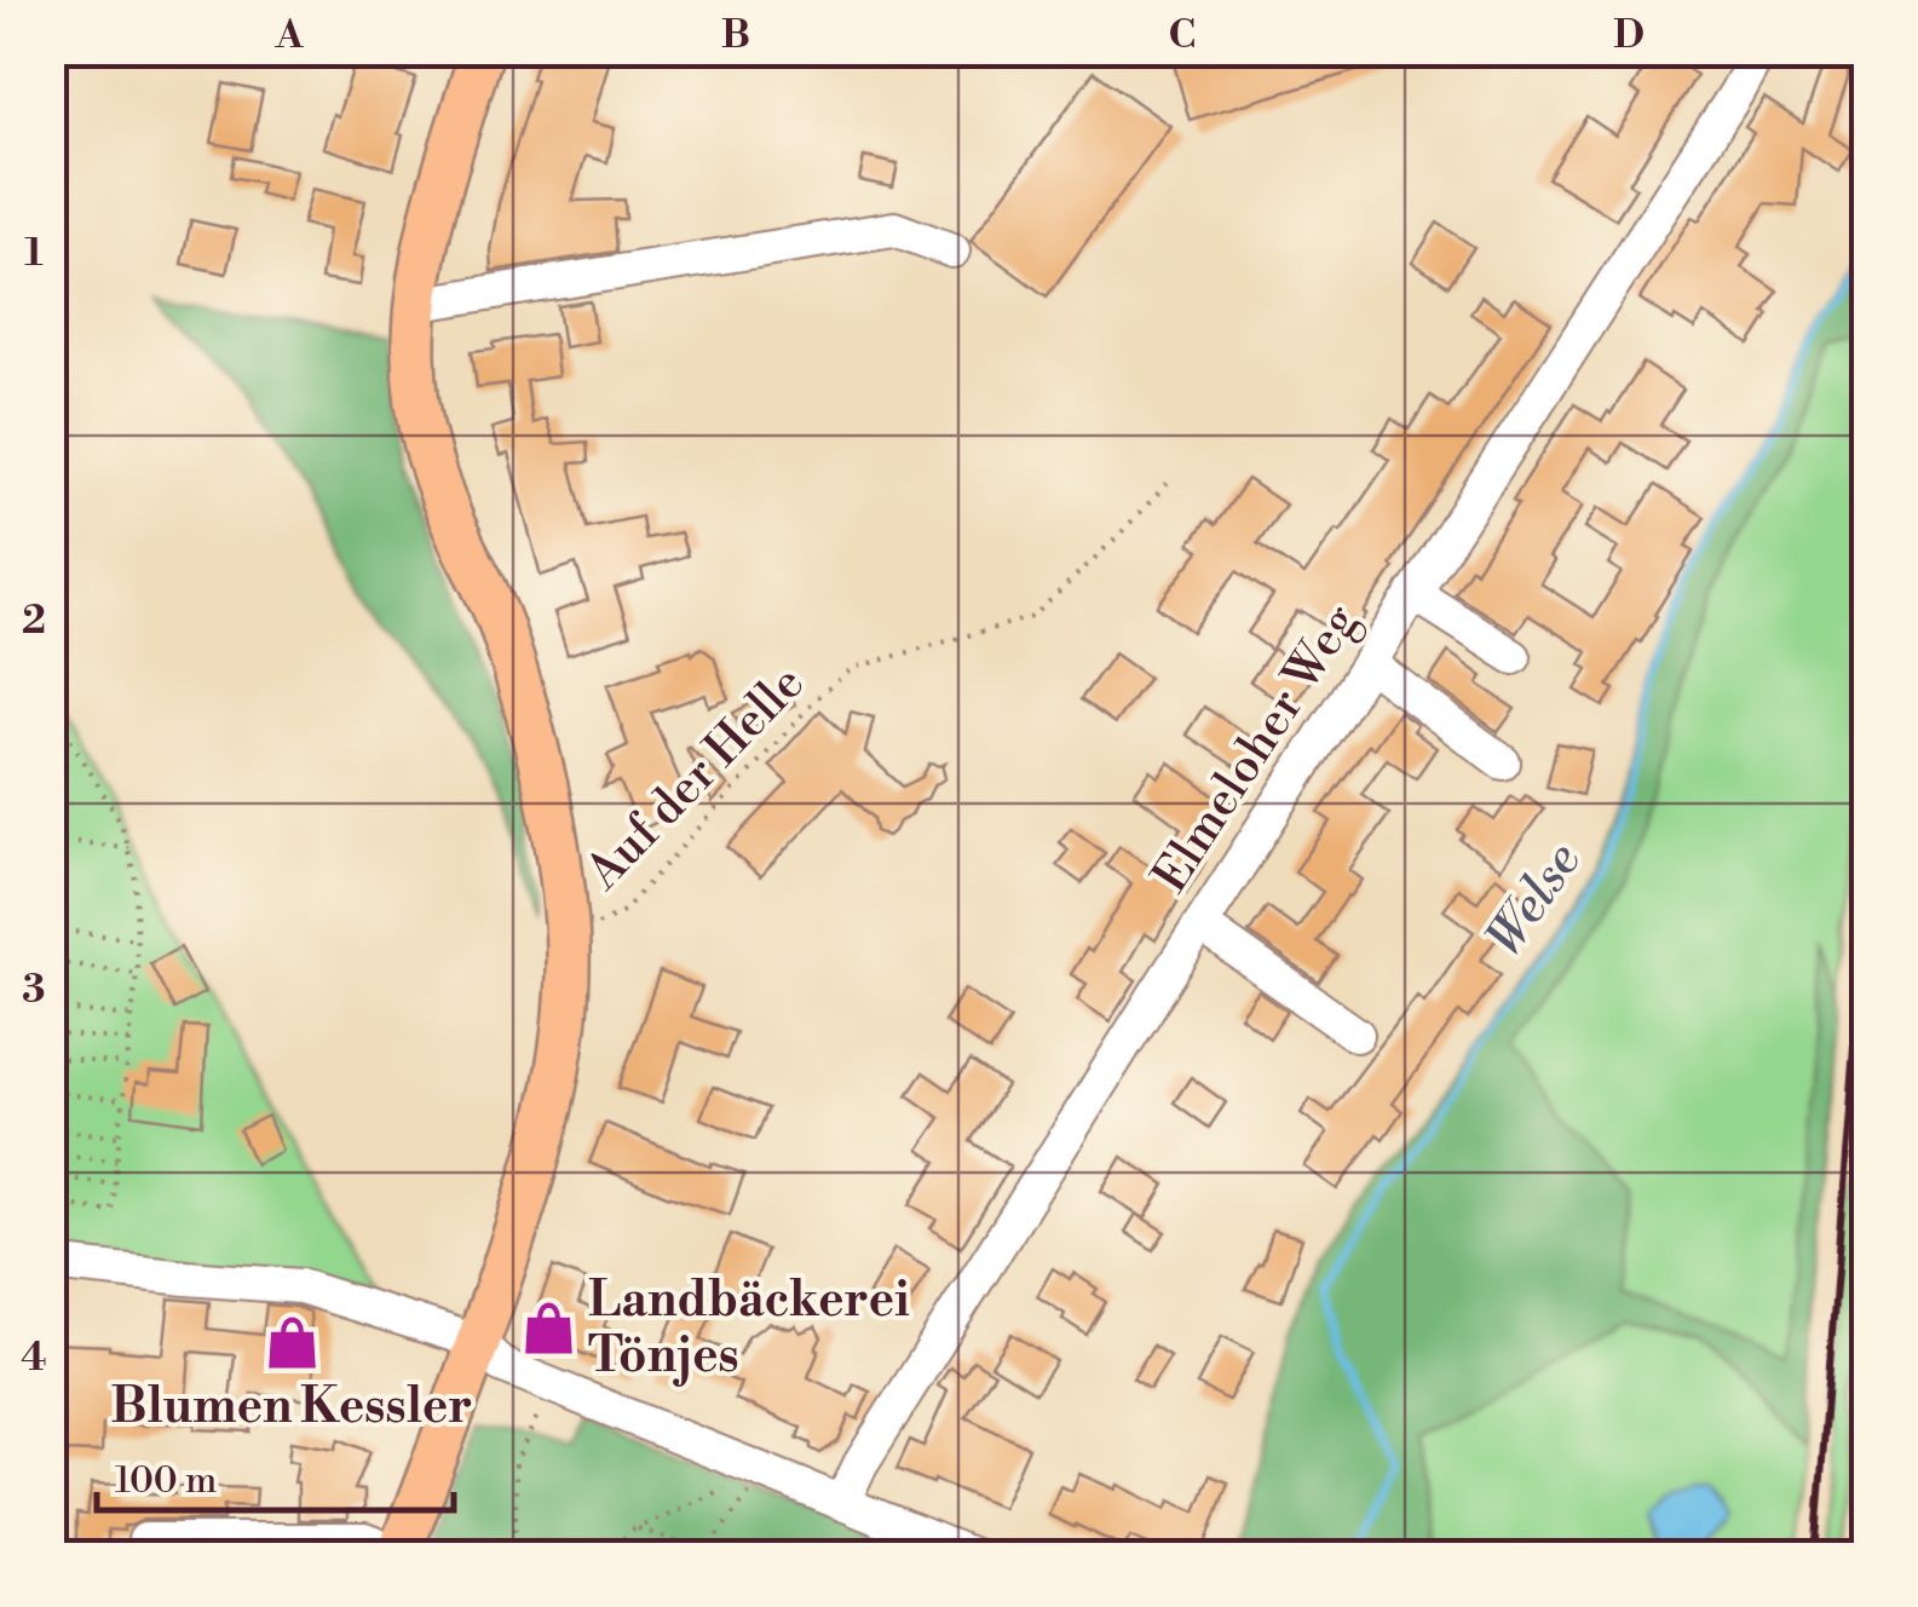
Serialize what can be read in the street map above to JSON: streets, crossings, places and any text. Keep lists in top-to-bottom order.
{
  "streets": {
    "street": ["Elmeloher Weg"],
    "path": ["Auf der Helle"]
  },
  "water": ["Welse"],
  "places": {
    "shop": ["Landbäckerei Tönjes", "Blumen Kessler"]
  },
  "scale_bar": "100 m",
  "grid": {
    "columns": [
      "A",
      "B",
      "C",
      "D"
    ],
    "rows": [
      "1",
      "2",
      "3",
      "4"
    ]
  }
}
